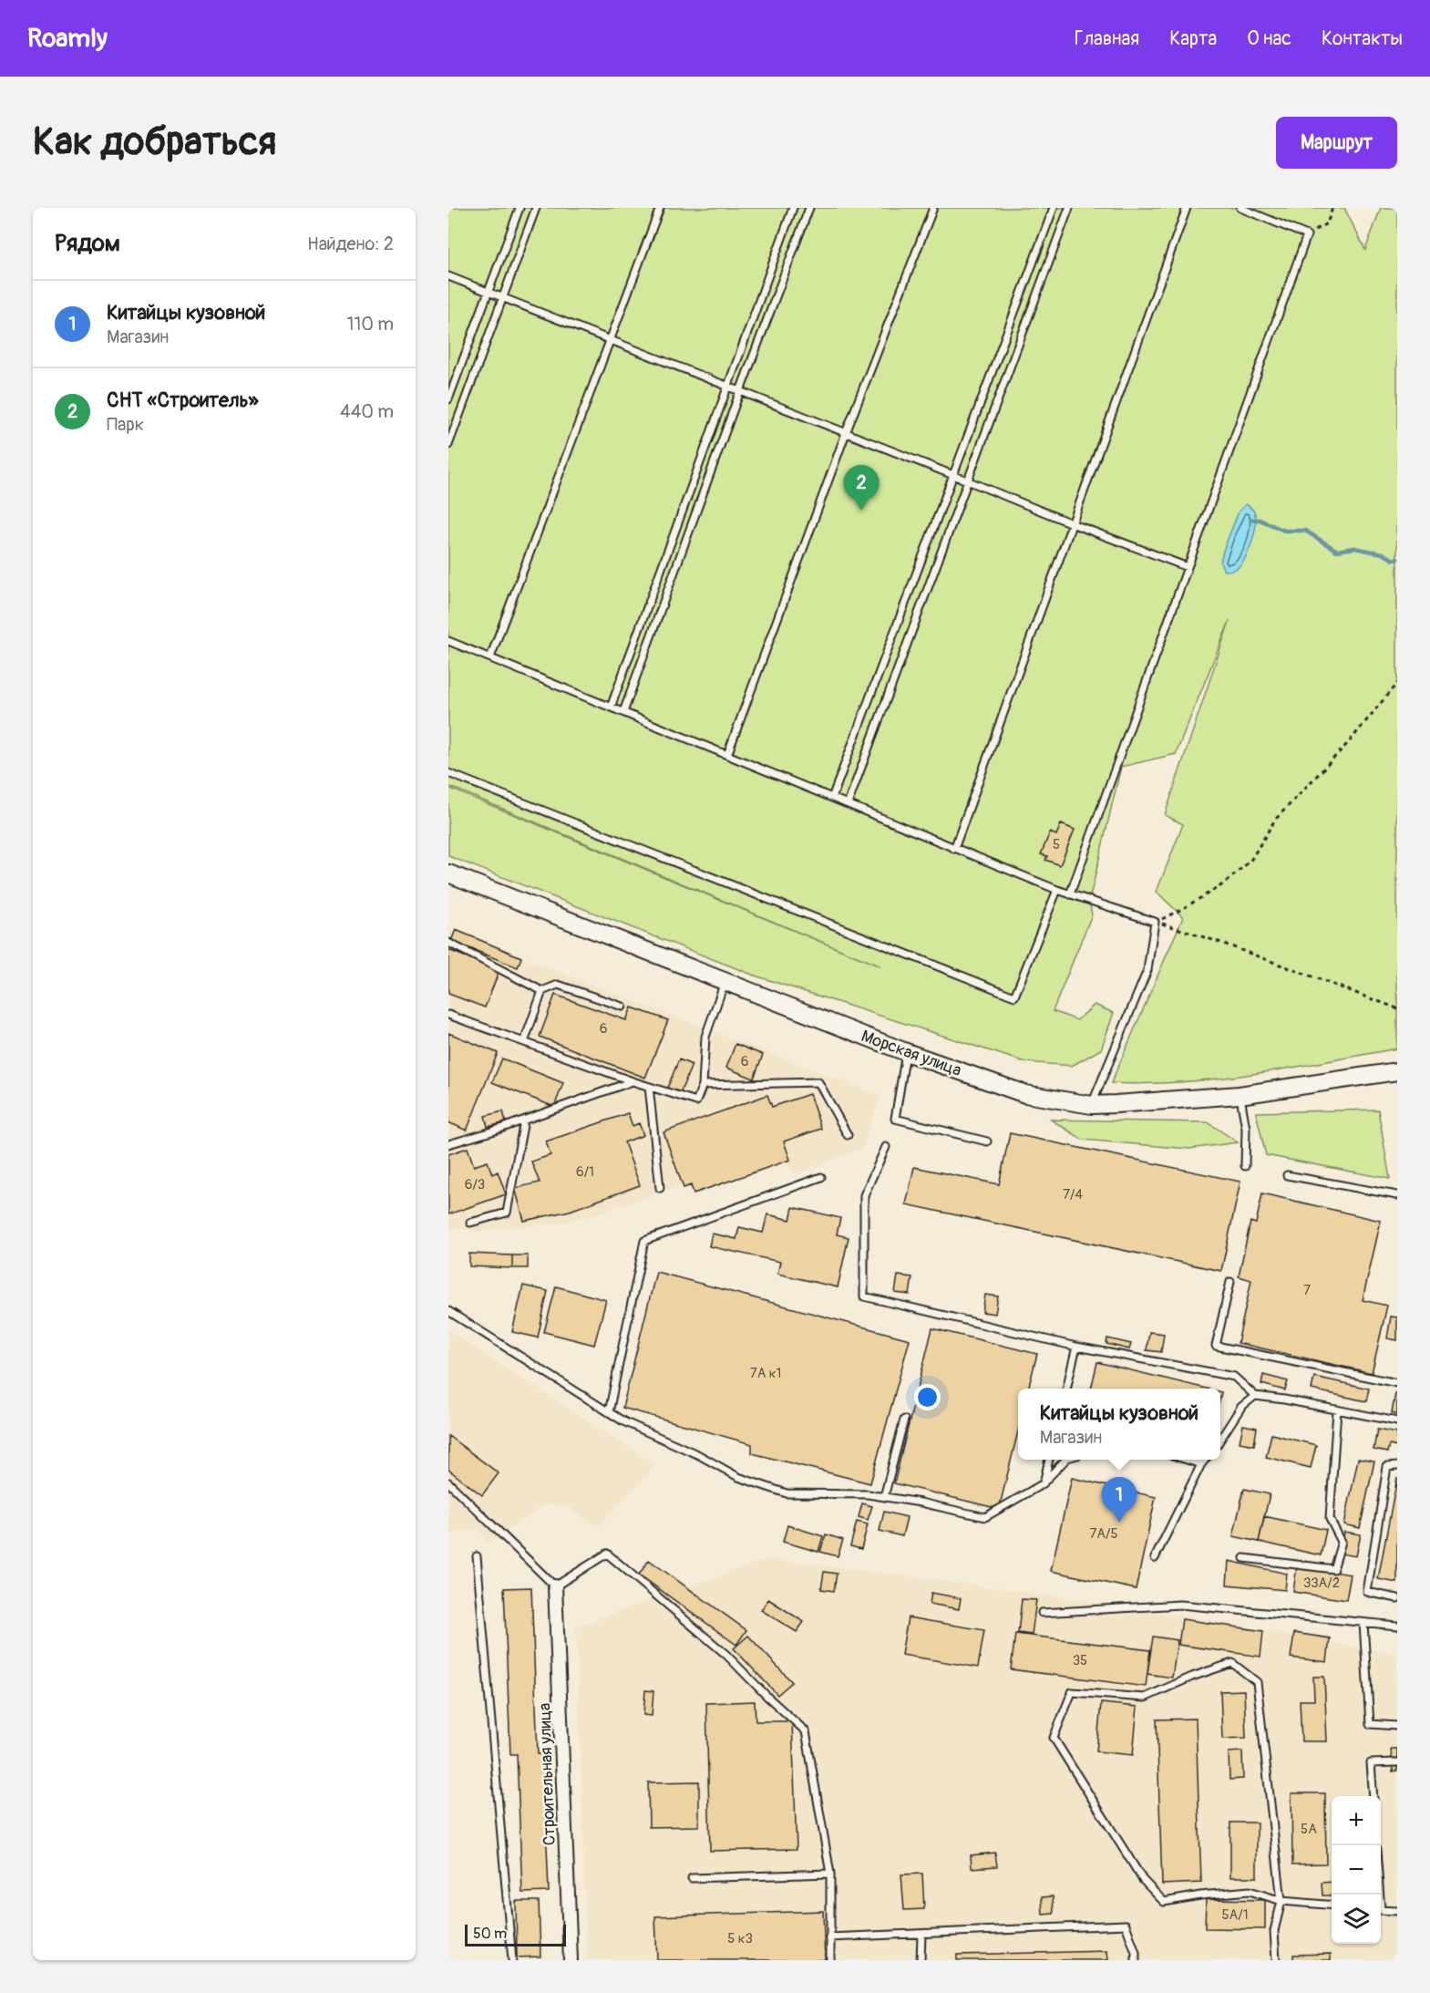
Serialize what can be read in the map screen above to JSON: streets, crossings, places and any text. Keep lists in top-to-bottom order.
{
  "streets": {
    "street": ["Морская улица", "Строительная улица"]
  },
  "house_numbers": [
    "5",
    "6",
    "6",
    "6/1",
    "6/3",
    "7/4",
    "7",
    "7А к1",
    "7А/5",
    "33А/2",
    "35",
    "5А",
    "5А/1",
    "5 к3"
  ],
  "scale_bar": "50 m",
  "page": {
    "header": "Roamly",
    "nav": [
      "Главная",
      "Карта",
      "О нас",
      "Контакты"
    ],
    "buttons": "Маршрут",
    "title": "Как добраться",
    "heading": ["Рядом", "Найдено: 2"],
    "list": [
      {
        "mark": "1",
        "name": "Китайцы кузовной",
        "note": "Магазин",
        "value": "110 m"
      },
      {
        "mark": "2",
        "name": "СНТ «Строитель»",
        "note": "Парк",
        "value": "440 m"
      }
    ],
    "pins": ["2", "1"],
    "popup": ["Китайцы кузовной", "Магазин"],
    "map_buttons": ["+", "−"],
    "scale": "50 m"
  }
}
